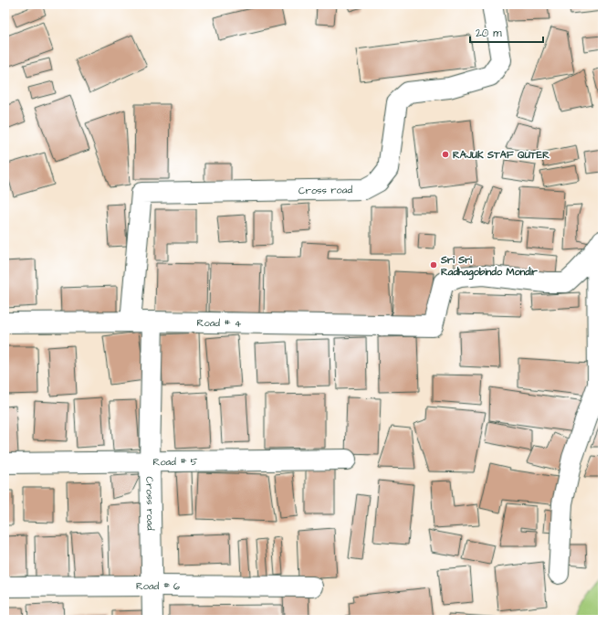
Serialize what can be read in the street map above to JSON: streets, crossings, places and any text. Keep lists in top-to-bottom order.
{
  "streets": {
    "street": [
      "Cross road",
      "Road # 4",
      "Road # 5",
      "Road # 6"
    ]
  },
  "crossings": [
    ["Cross road", "Road # 4"],
    ["Cross road", "Road # 5"],
    ["Cross road", "Road # 6"]
  ],
  "places": ["RAJUK STAF QUTER", "Sri Sri Radhagobindo Mondir"],
  "scale_bar": "20 m"
}
